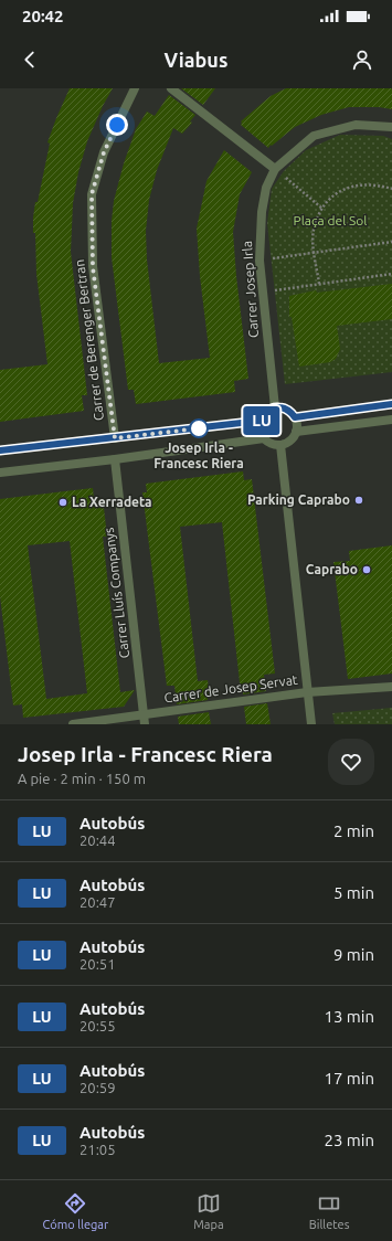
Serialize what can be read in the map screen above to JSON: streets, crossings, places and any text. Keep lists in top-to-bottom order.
{
  "streets": {
    "street": [
      "Carrer Josep Irla",
      "Carrer de Berenger Bertran",
      "Carrer Lluís Companys",
      "Carrer de Josep Servat"
    ]
  },
  "crossings": [
    ["Carrer Lluís Companys", "Carrer de Josep Servat"]
  ],
  "parks": ["Plaça del Sol"],
  "places": [
    "Josep Irla - Francesc Riera",
    "Parking Caprabo",
    "La Xerradeta",
    "Caprabo"
  ],
  "lines": ["bus line LU"],
  "page": {
    "status": "20:42",
    "header": "Viabus",
    "on_map": "LU",
    "heading": ["Josep Irla - Francesc Riera", "A pie · 2 min · 150 m"],
    "list": [
      {
        "mark": "LU",
        "name": "Autobús",
        "note": "20:44",
        "value": "2 min"
      },
      {
        "mark": "LU",
        "name": "Autobús",
        "note": "20:47",
        "value": "5 min"
      },
      {
        "mark": "LU",
        "name": "Autobús",
        "note": "20:51",
        "value": "9 min"
      },
      {
        "mark": "LU",
        "name": "Autobús",
        "note": "20:55",
        "value": "13 min"
      },
      {
        "mark": "LU",
        "name": "Autobús",
        "note": "20:59",
        "value": "17 min"
      },
      {
        "mark": "LU",
        "name": "Autobús",
        "note": "21:05",
        "value": "23 min"
      }
    ],
    "tabs": ["Cómo llegar", "Mapa", "Billetes"]
  }
}
